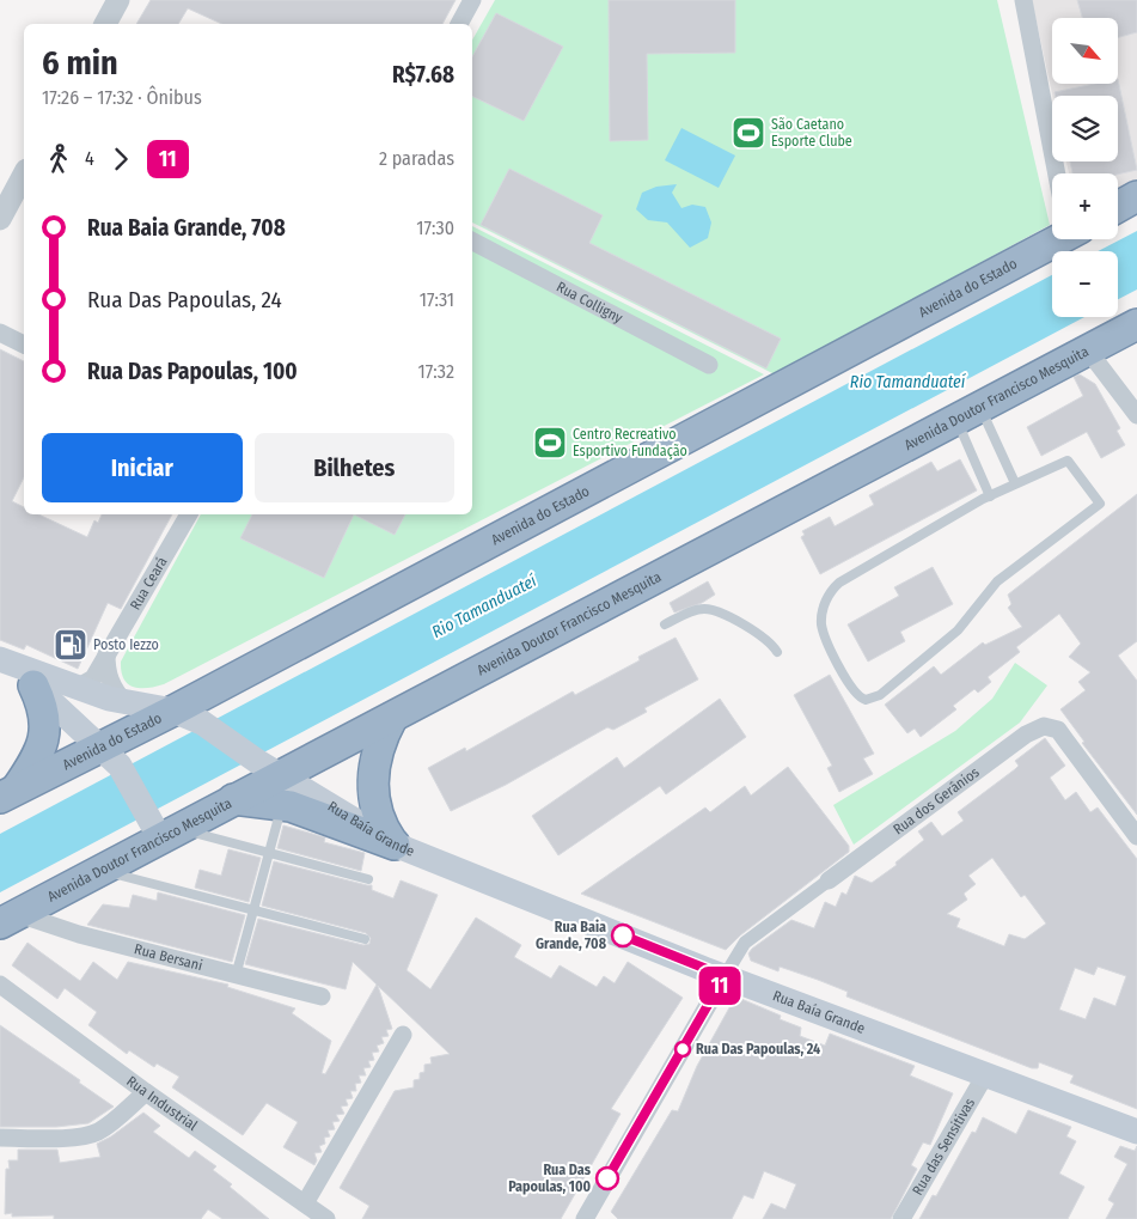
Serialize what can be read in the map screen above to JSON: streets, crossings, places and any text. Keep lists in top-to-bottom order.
{
  "streets": {
    "highway": ["Avenida do Estado", "Avenida Doutor Francisco Mesquita"],
    "main road": ["Rua Baía Grande"],
    "street": [
      "Rua Colligny",
      "Rua Ceará",
      "Rua dos Gerânios",
      "Rua Bersani",
      "Rua Industrial",
      "Rua das Sensitivas"
    ]
  },
  "crossings": [
    ["Avenida do Estado", "Rua Baía Grande"],
    ["Avenida Doutor Francisco Mesquita", "Rua Baía Grande"],
    ["Avenida Doutor Francisco Mesquita", "Rua Bersani"],
    ["Rua Ceará", "Rua Baía Grande"],
    ["Rua dos Gerânios", "Rua Baía Grande"],
    ["Rua Baía Grande", "Rua das Sensitivas"]
  ],
  "water": ["Rio Tamanduateí"],
  "places": {
    "sports": ["São Caetano Esporte Clube", "Centro Recreativo Esportivo Fundação"],
    "fuel station": ["Posto Iezzo"],
    "other": ["Rua Baia Grande, 708", "Rua Das Papoulas, 24", "Rua Das Papoulas, 100"]
  },
  "lines": ["bus line 11"],
  "north": "bottom right",
  "page": {
    "on_map": "11",
    "map_buttons": ["+", "−"],
    "heading": ["6 min", "17:26 – 17:32 · Ônibus", "R$7.68"],
    "legs": ["4", "11", "2 paradas"],
    "list": [
      {
        "name": "Rua Baia Grande, 708",
        "value": "17:30"
      },
      {
        "name": "Rua Das Papoulas, 24",
        "value": "17:31"
      },
      {
        "name": "Rua Das Papoulas, 100",
        "value": "17:32"
      }
    ],
    "buttons": ["Iniciar", "Bilhetes"]
  }
}
